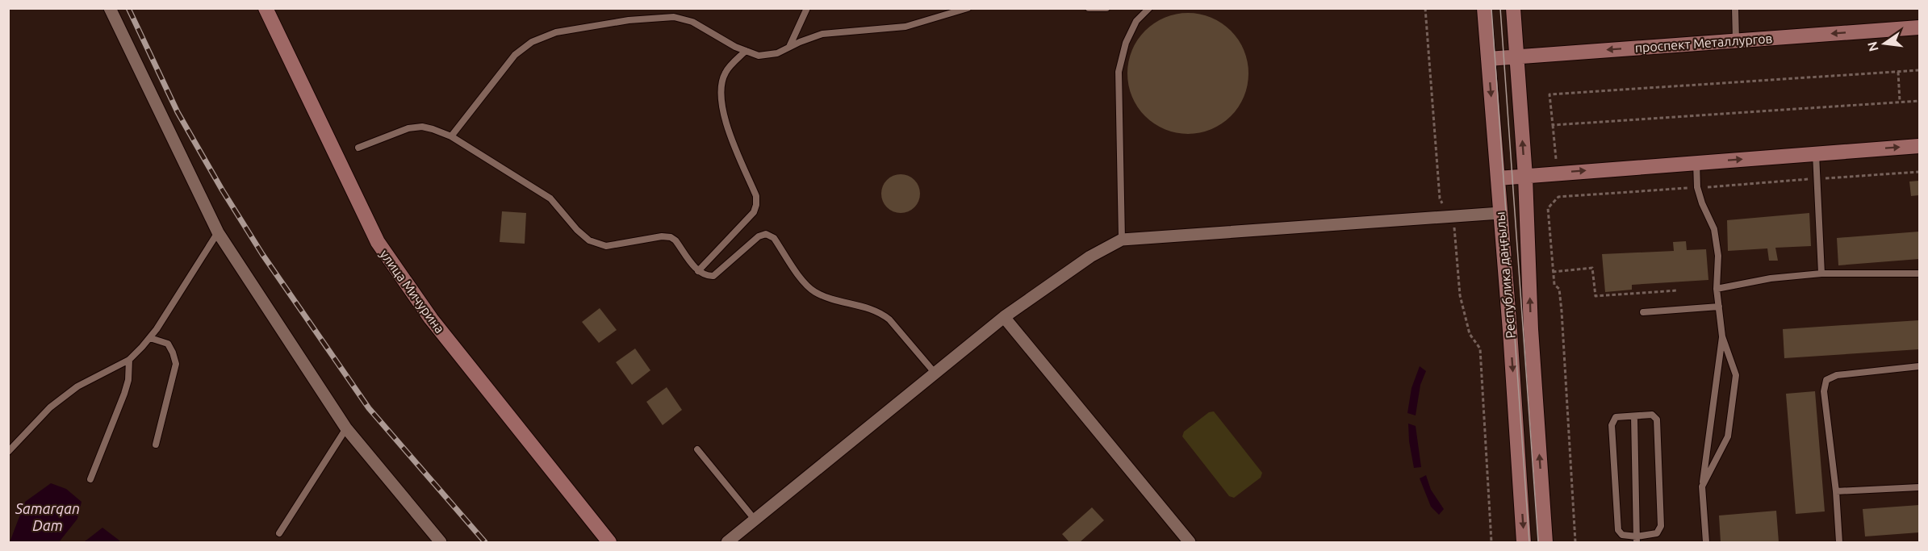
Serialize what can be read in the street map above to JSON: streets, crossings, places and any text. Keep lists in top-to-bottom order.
{
  "streets": {
    "main road": ["проспект Металлургов", "Республика даңғылы", "улица Мичурина"]
  },
  "crossings": [
    ["проспект Металлургов", "Республика даңғылы"]
  ],
  "water": ["Samarqan Dam"],
  "north": "left"
}
